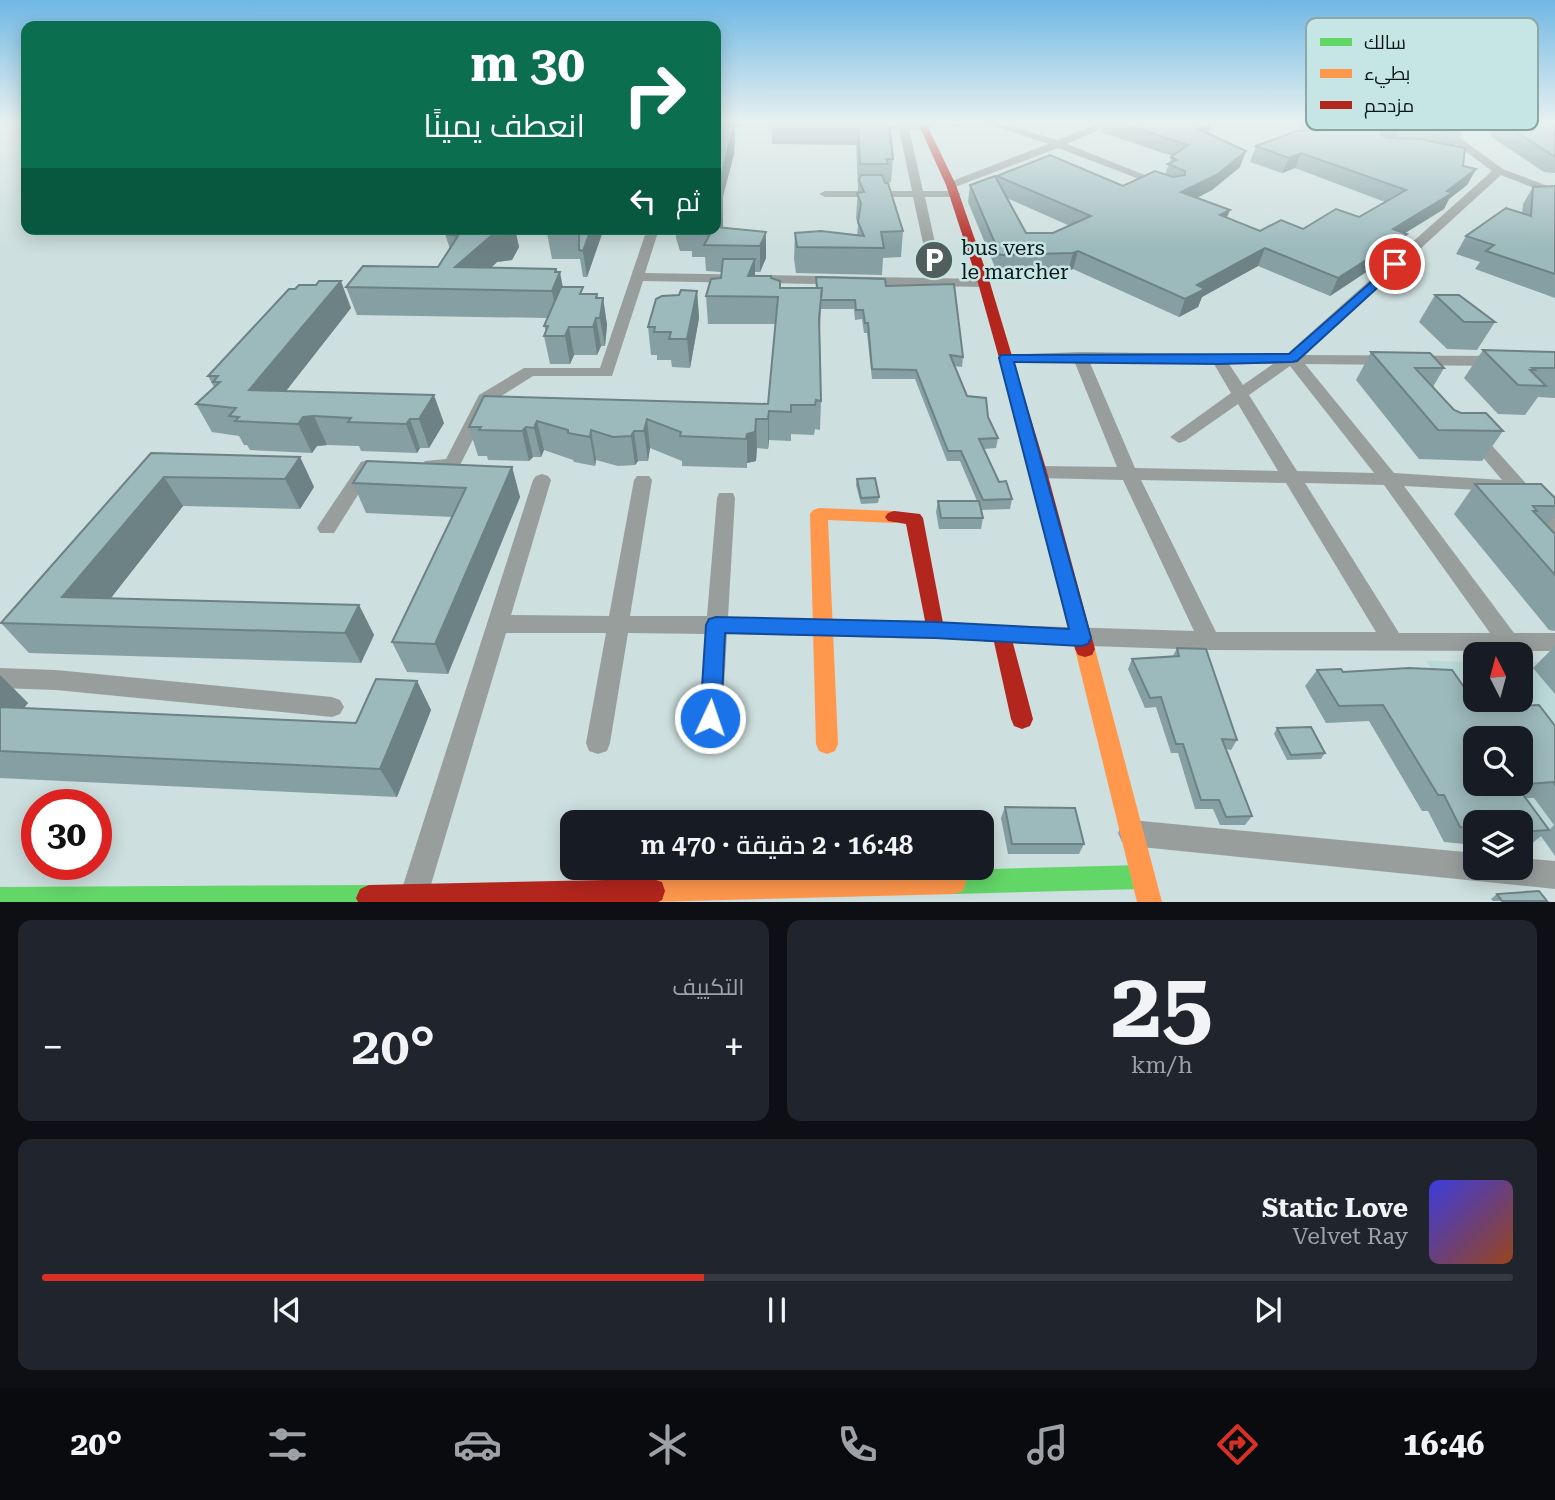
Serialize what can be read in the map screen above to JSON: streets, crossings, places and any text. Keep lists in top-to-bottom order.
{
  "places": {
    "parking": ["bus vers le marcher"]
  },
  "legend": ["سالك", "بطيء", "مزدحم"],
  "north": "top",
  "page": {
    "turn": ["30 m", "انعطف يمينًا"],
    "then": "ثم",
    "limit": "30",
    "trip": "16:48 · 2 دقيقة · 470 m",
    "tile": [
      ["25", "km/h"],
      "التكييف"
    ],
    "heat": ["−", "20°", "+"],
    "song": ["Static Love", "Velvet Ray"],
    "tabs": ["16:46", "20°"]
  }
}
